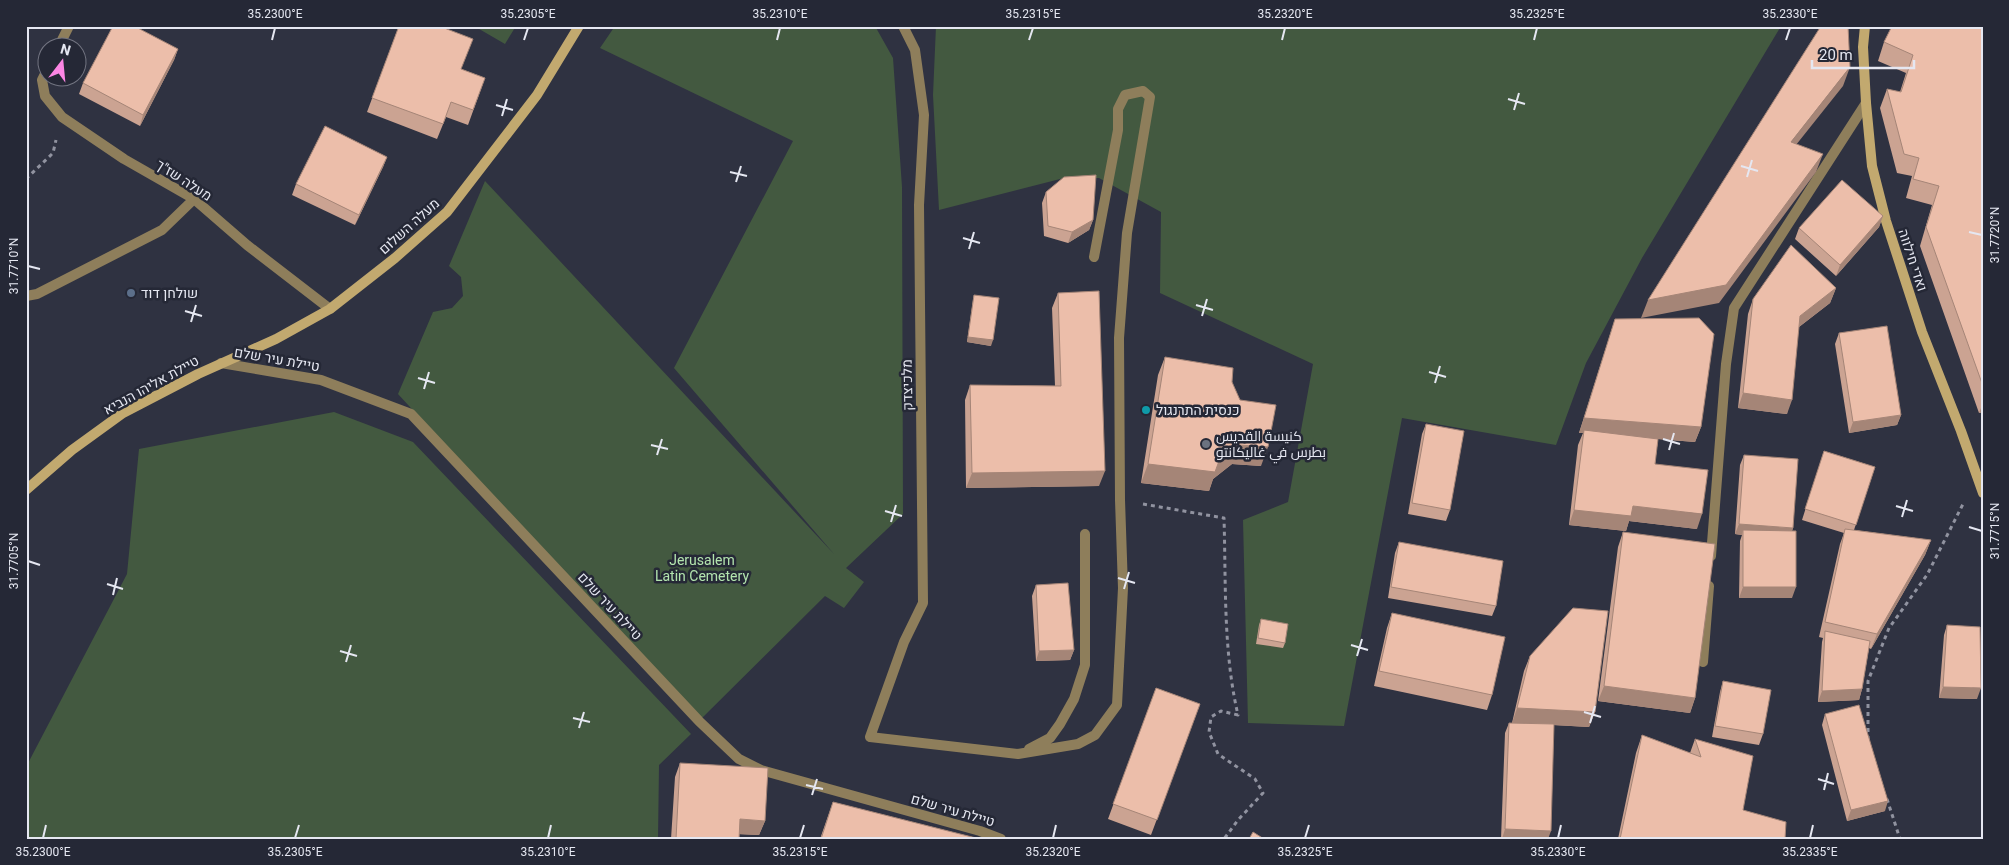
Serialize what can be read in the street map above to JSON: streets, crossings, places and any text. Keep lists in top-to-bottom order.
{
  "streets": {
    "street": ["מעלה השלום", "ואדי חילווה", "טיילת אליהו הנביא"],
    "lane": ["מעלה שז\"ך", "טיילת עיר שלם", "מלכיצדק"]
  },
  "crossings": [
    ["מעלה שז\"ך", "מעלה השלום"],
    ["מעלה השלום", "טיילת עיר שלם"],
    ["מעלה השלום", "טיילת אליהו הנביא"],
    ["טיילת עיר שלם", "טיילת אליהו הנביא"]
  ],
  "parks": ["Jerusalem Latin Cemetery"],
  "places": ["שולחן דוד", "כנסית התרנגול", "كنيسة القديس بطرس في غاليكانتو"],
  "scale_bar": "20 m",
  "north": "top",
  "coordinates": [
    "35.2300°E",
    "35.2305°E",
    "35.2310°E",
    "35.2315°E",
    "35.2320°E",
    "35.2325°E",
    "35.2330°E",
    "31.7720°N",
    "31.7710°N",
    "31.7715°N",
    "31.7705°N",
    "35.2335°E"
  ]
}
